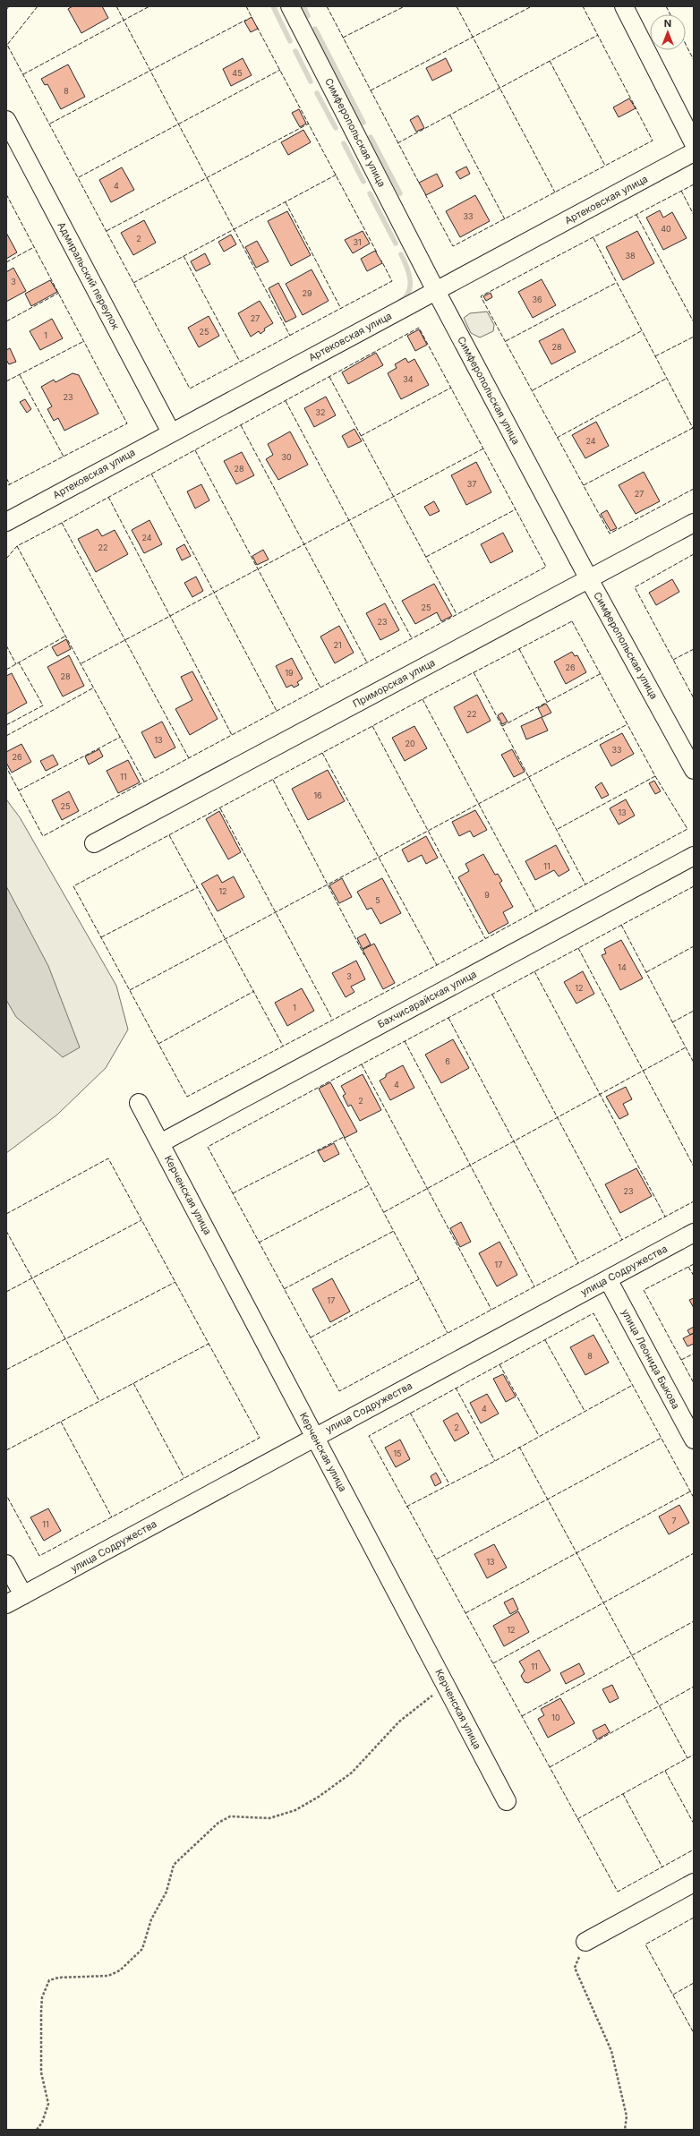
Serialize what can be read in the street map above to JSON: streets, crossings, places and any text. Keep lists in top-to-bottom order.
{
  "streets": {
    "street": [
      "Симферопольская улица",
      "Артековская улица",
      "Адмиральский переулок",
      "Приморская улица",
      "Бахчисарайская улица",
      "Керченская улица",
      "улица Содружества",
      "улица Леонида Быкова"
    ]
  },
  "crossings": [
    ["Симферопольская улица", "Артековская улица"],
    ["Симферопольская улица", "Приморская улица"],
    ["Артековская улица", "Адмиральский переулок"],
    ["Бахчисарайская улица", "Керченская улица"],
    ["Керченская улица", "улица Содружества"],
    ["улица Содружества", "улица Леонида Быкова"]
  ],
  "house_numbers": [
    "45",
    "8",
    "4",
    "33",
    "40",
    "2",
    "31",
    "38",
    "3",
    "29",
    "36",
    "27",
    "25",
    "1",
    "28",
    "34",
    "23",
    "32",
    "24",
    "30",
    "28",
    "37",
    "27",
    "24",
    "22",
    "25",
    "23",
    "21",
    "26",
    "19",
    "28",
    "22",
    "13",
    "20",
    "33",
    "26",
    "11",
    "16",
    "25",
    "13",
    "11",
    "12",
    "9",
    "5",
    "14",
    "3",
    "12",
    "1",
    "6",
    "4",
    "2",
    "23",
    "17",
    "17",
    "8",
    "4",
    "2",
    "15",
    "7",
    "11",
    "13",
    "12",
    "11",
    "10"
  ],
  "north": "top"
}
